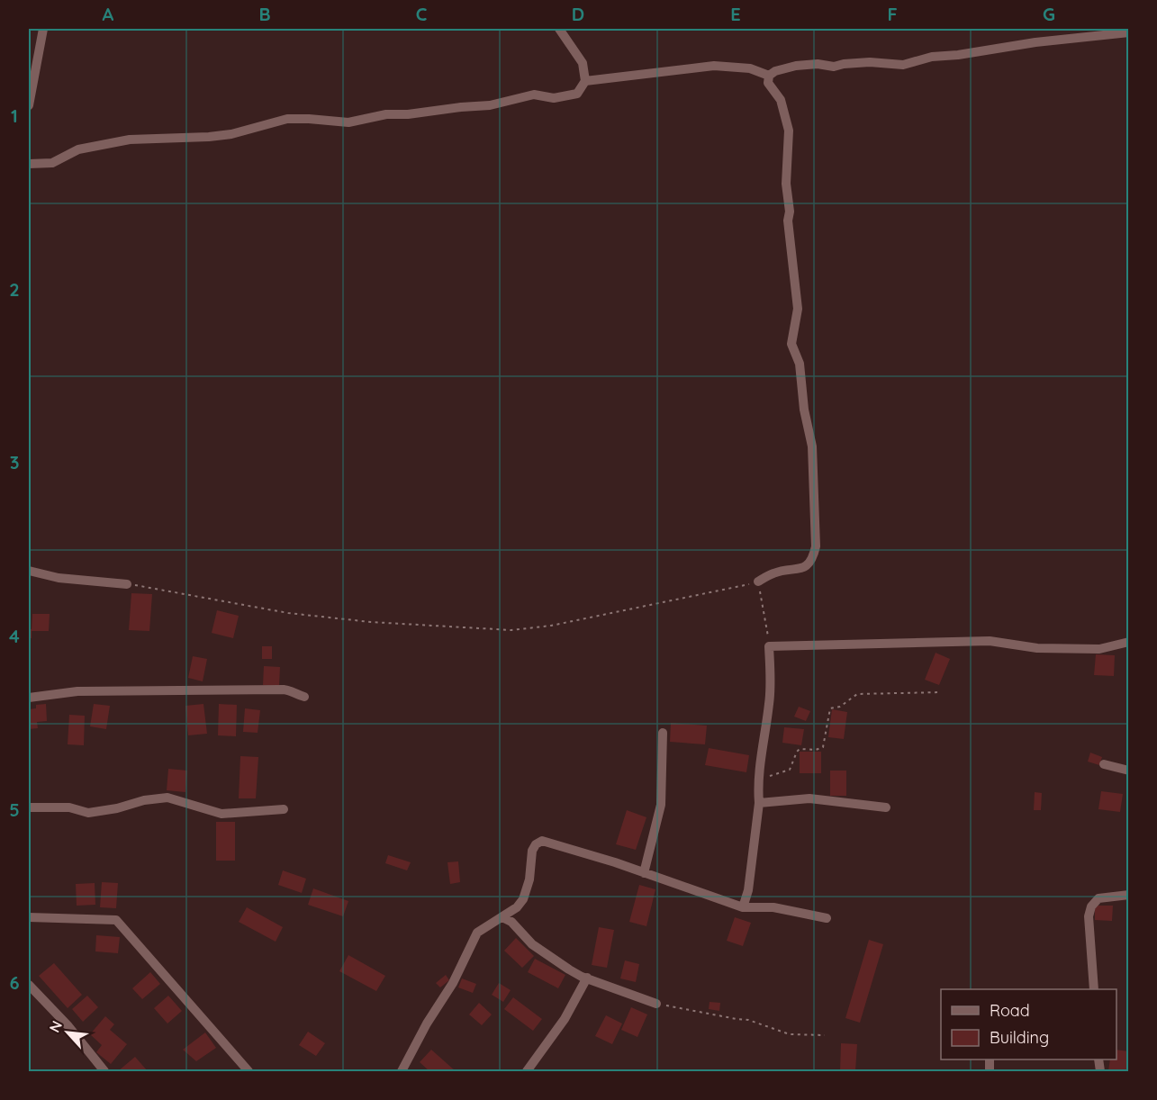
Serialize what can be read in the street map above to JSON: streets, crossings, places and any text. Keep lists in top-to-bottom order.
{
  "legend": ["Road", "Building"],
  "north": "top left",
  "grid": {
    "columns": [
      "A",
      "B",
      "C",
      "D",
      "E",
      "F",
      "G"
    ],
    "rows": [
      "1",
      "2",
      "3",
      "4",
      "5",
      "6"
    ]
  }
}
